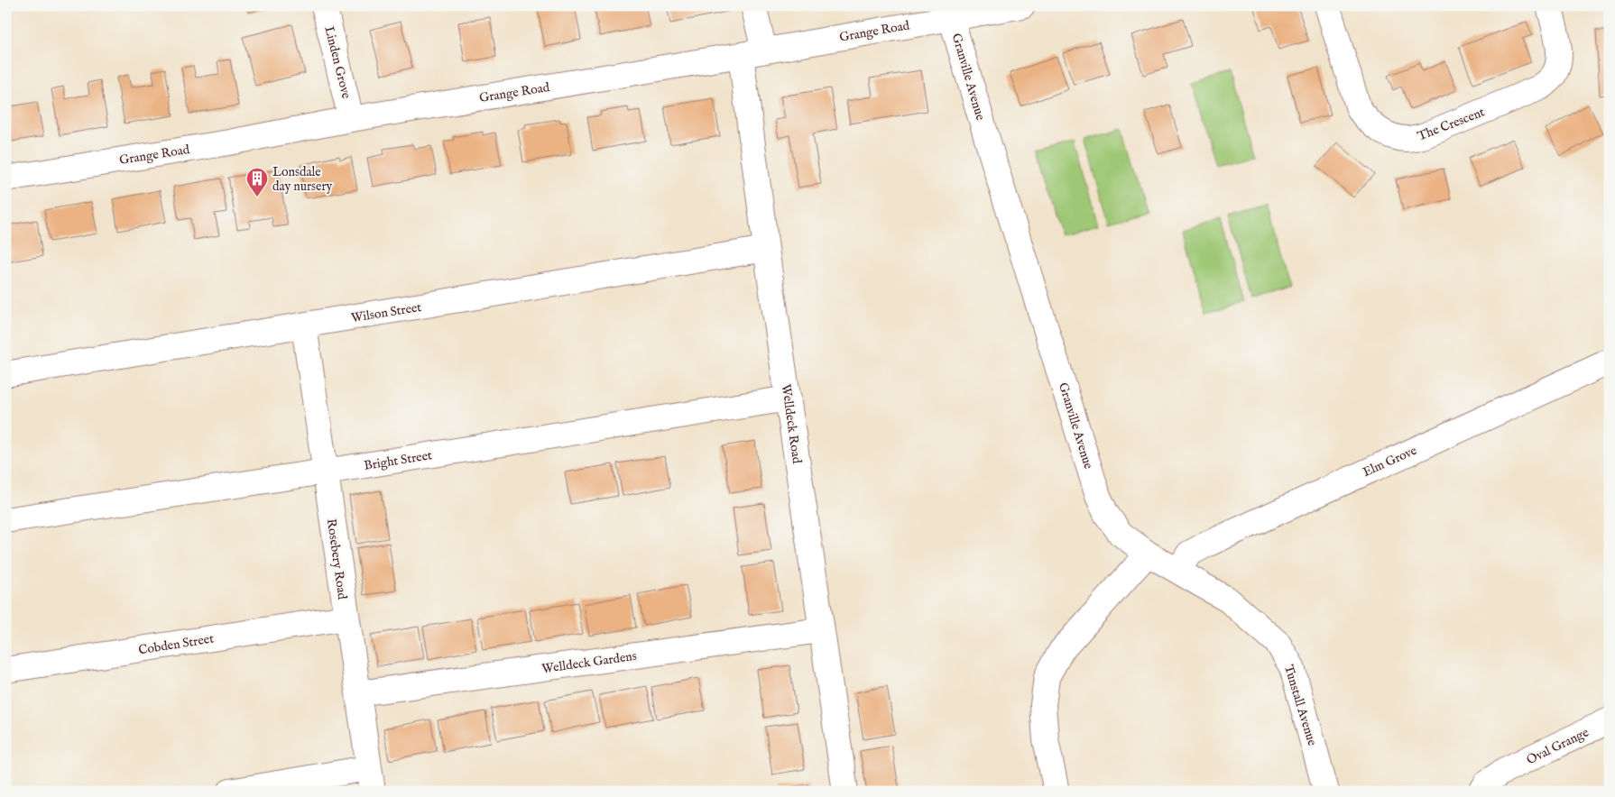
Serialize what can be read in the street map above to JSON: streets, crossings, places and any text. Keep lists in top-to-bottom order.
{
  "streets": {
    "street": [
      "Grange Road",
      "Linden Grove",
      "Granville Avenue",
      "The Crescent",
      "Wilson Street",
      "Welldeck Road",
      "Bright Street",
      "Elm Grove",
      "Rosebery Road",
      "Cobden Street",
      "Welldeck Gardens",
      "Tunstall Avenue",
      "Oval Grange"
    ]
  },
  "crossings": [
    ["Grange Road", "Linden Grove"],
    ["Grange Road", "Granville Avenue"],
    ["Grange Road", "Welldeck Road"],
    ["Granville Avenue", "Tunstall Avenue"],
    ["Wilson Street", "Welldeck Road"],
    ["Wilson Street", "Rosebery Road"],
    ["Welldeck Road", "Bright Street"],
    ["Welldeck Road", "Welldeck Gardens"],
    ["Bright Street", "Rosebery Road"],
    ["Elm Grove", "Tunstall Avenue"],
    ["Rosebery Road", "Cobden Street"],
    ["Rosebery Road", "Welldeck Gardens"]
  ],
  "places": {
    "building": ["Lonsdale day nursery"]
  }
}
